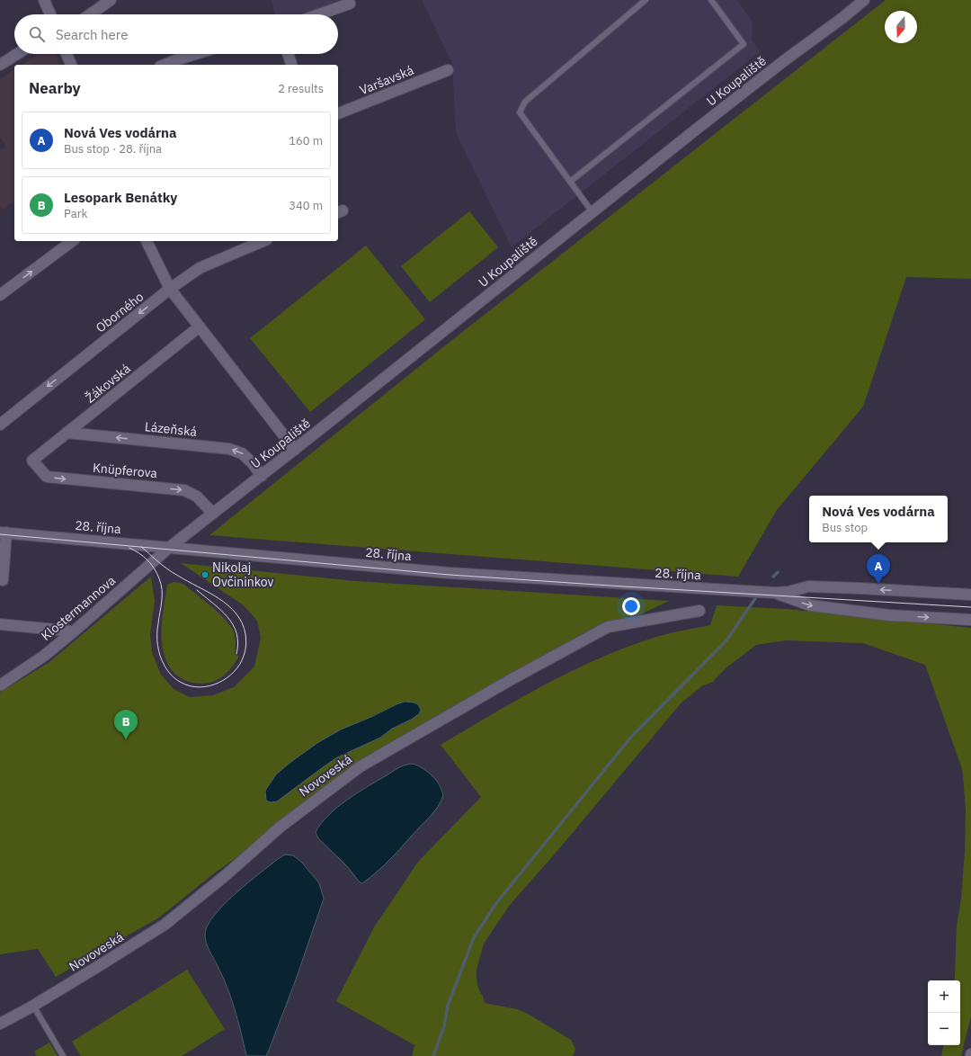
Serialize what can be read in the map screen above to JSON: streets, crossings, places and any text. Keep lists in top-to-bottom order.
{
  "streets": {
    "street": [
      "Varšavská",
      "U Koupaliště",
      "Oborného",
      "Žákovská",
      "Lázeňská",
      "Knüpferova",
      "28. října",
      "Klostermannova",
      "Novoveská"
    ]
  },
  "crossings": [
    ["U Koupaliště", "Lázeňská"],
    ["U Koupaliště", "Knüpferova"],
    ["U Koupaliště", "28. října"],
    ["U Koupaliště", "Klostermannova"],
    ["Žákovská", "Lázeňská"],
    ["Žákovská", "Knüpferova"],
    ["28. října", "Klostermannova"]
  ],
  "one_way": ["Oborného", "Lázeňská", "Knüpferova"],
  "places": ["Nikolaj Ovčininkov"],
  "north": "bottom",
  "page": {
    "search": "Search here",
    "heading": ["Nearby", "2 results"],
    "list": [
      {
        "mark": "A",
        "name": "Nová Ves vodárna",
        "note": "Bus stop · 28. října",
        "value": "160 m"
      },
      {
        "mark": "B",
        "name": "Lesopark Benátky",
        "note": "Park",
        "value": "340 m"
      }
    ],
    "popup": ["Nová Ves vodárna", "Bus stop"],
    "pins": ["A", "B"],
    "map_buttons": ["+", "−"]
  }
}
